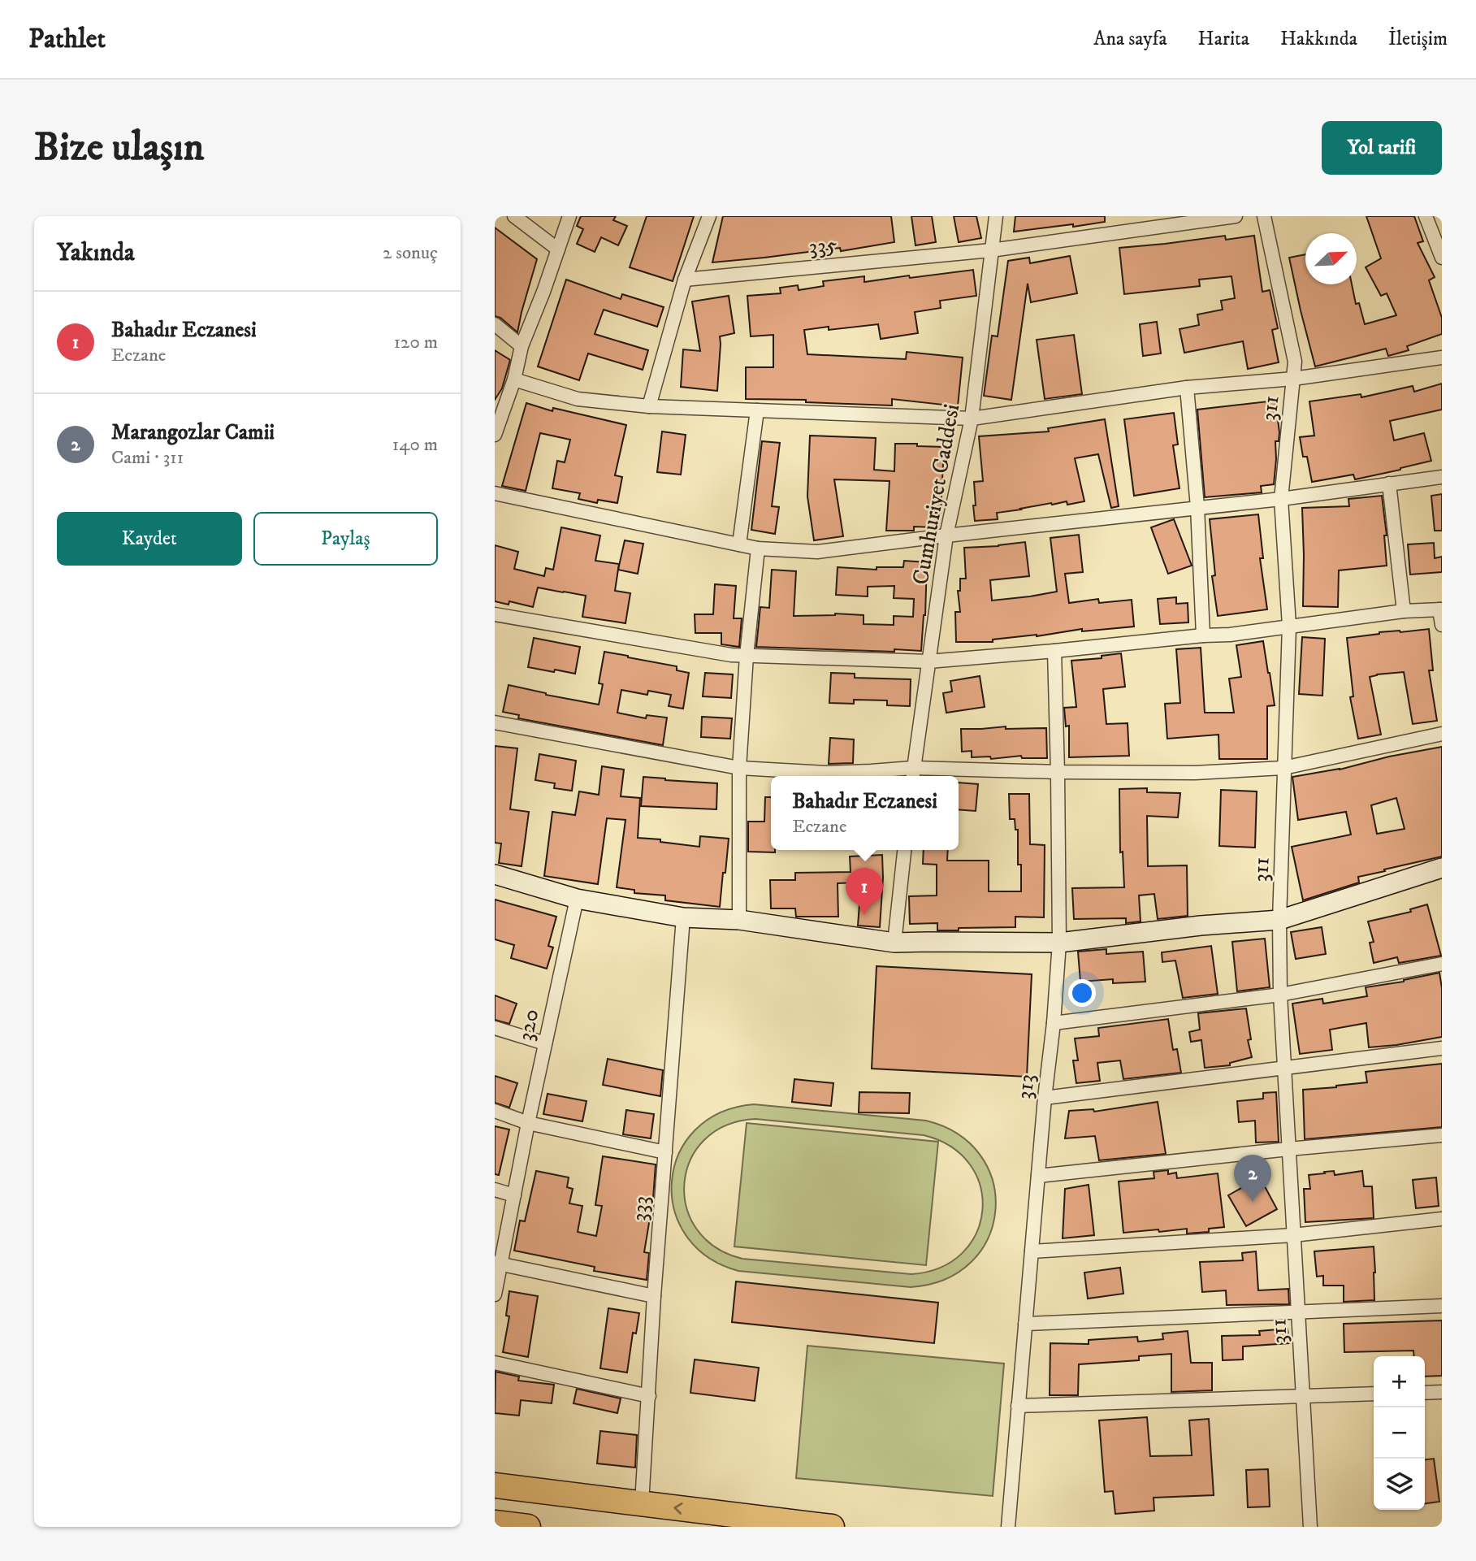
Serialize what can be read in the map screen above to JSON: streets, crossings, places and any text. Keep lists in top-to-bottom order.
{
  "streets": {
    "street": [
      "335",
      "311",
      "Cumhuriyet Caddesi",
      "320",
      "313",
      "333"
    ]
  },
  "crossings": [
    ["335", "Cumhuriyet Caddesi"]
  ],
  "north": "top right",
  "page": {
    "header": "Pathlet",
    "nav": [
      "Ana sayfa",
      "Harita",
      "Hakkında",
      "İletişim"
    ],
    "buttons": [
      "Yol tarifi",
      ["Kaydet", "Paylaş"]
    ],
    "title": "Bize ulaşın",
    "heading": ["Yakında", "2 sonuç"],
    "list": [
      {
        "mark": "1",
        "name": "Bahadır Eczanesi",
        "note": "Eczane",
        "value": "120 m"
      },
      {
        "mark": "2",
        "name": "Marangozlar Camii",
        "note": "Cami · 311",
        "value": "140 m"
      }
    ],
    "popup": ["Bahadır Eczanesi", "Eczane"],
    "pins": ["1", "2"],
    "map_buttons": ["+", "−"]
  }
}
